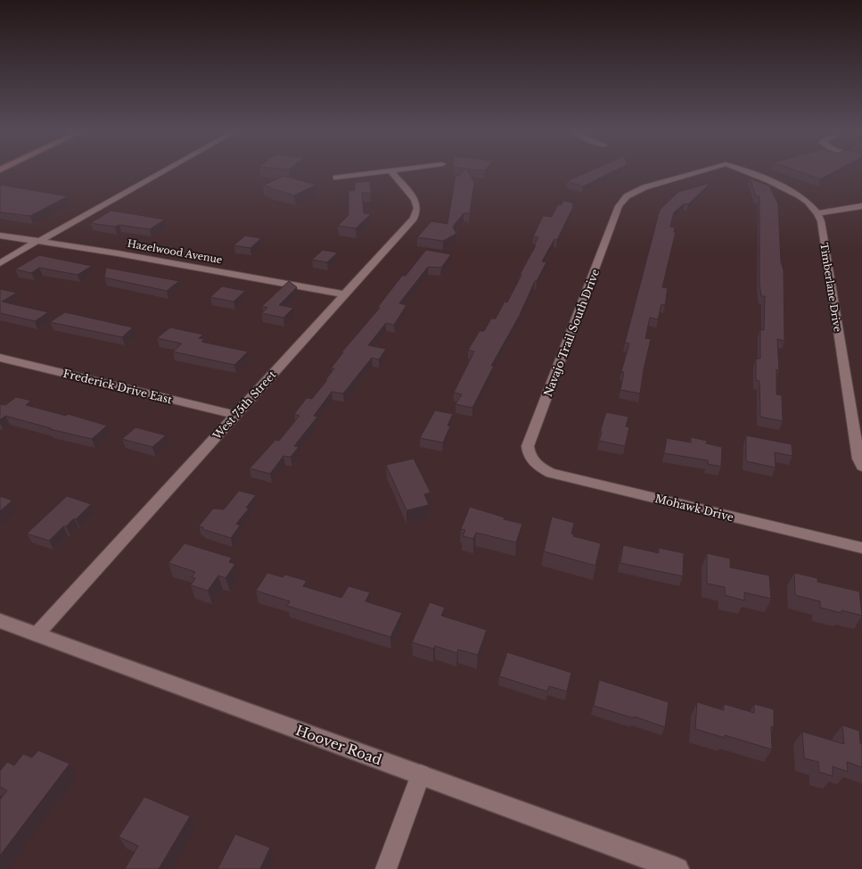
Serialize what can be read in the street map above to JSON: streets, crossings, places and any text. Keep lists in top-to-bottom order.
{
  "streets": {
    "street": [
      "Hazelwood Avenue",
      "Timberlane Drive",
      "Navajo Trail South Drive",
      "Frederick Drive East",
      "West 75th Street",
      "Mohawk Drive",
      "Hoover Road"
    ]
  },
  "crossings": [
    ["Hazelwood Avenue", "West 75th Street"],
    ["Timberlane Drive", "Navajo Trail South Drive"],
    ["Navajo Trail South Drive", "Mohawk Drive"],
    ["Frederick Drive East", "West 75th Street"],
    ["West 75th Street", "Hoover Road"]
  ]
}
